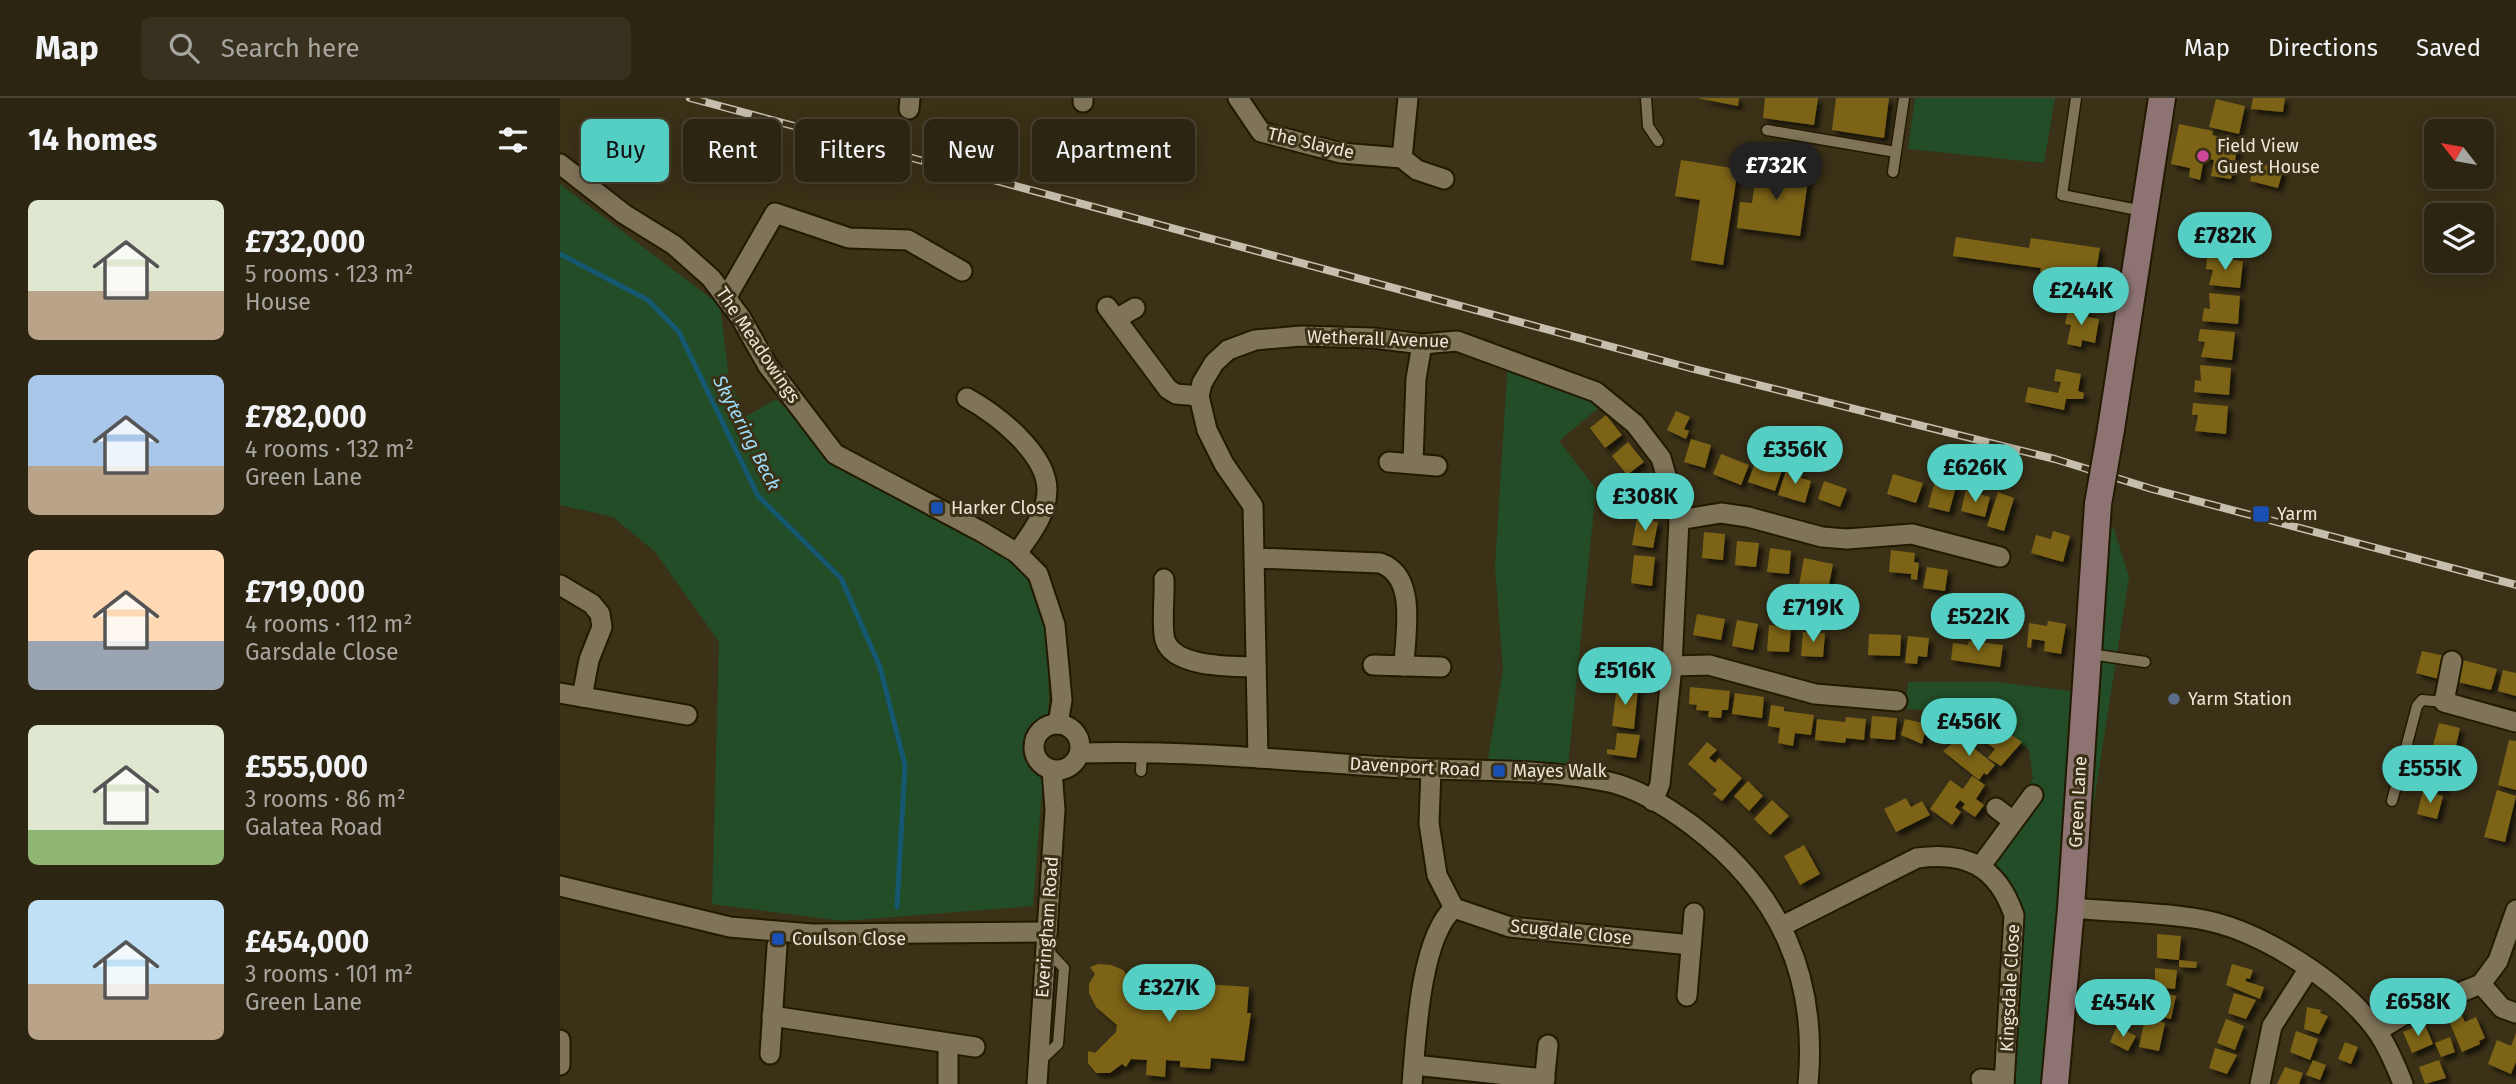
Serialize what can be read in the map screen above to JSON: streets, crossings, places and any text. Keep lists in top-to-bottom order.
{
  "streets": {
    "main road": ["Green Lane"],
    "street": [
      "The Slayde",
      "Wetherall Avenue",
      "The Meadowings",
      "Davenport Road",
      "Everingham Road",
      "Scugdale Close",
      "Kingsdale Close"
    ]
  },
  "crossings": [
    ["Wetherall Avenue", "Davenport Road"],
    ["The Meadowings", "Davenport Road"],
    ["The Meadowings", "Everingham Road"],
    ["Davenport Road", "Everingham Road"],
    ["Davenport Road", "Kingsdale Close"]
  ],
  "water": ["Skytering Beck"],
  "places": {
    "other": ["Field View Guest House", "Yarm Station"],
    "transit": [
      "Harker Close",
      "Yarm",
      "Mayes Walk",
      "Coulson Close"
    ]
  },
  "north": "top left",
  "page": {
    "header": "Map",
    "search": "Search here",
    "nav": ["Map", "Directions", "Saved"],
    "heading": "14 homes",
    "chip": [
      "Buy",
      "Rent",
      "Filters",
      "New",
      "Apartment"
    ],
    "price": [
      "£732K",
      "£782K",
      "£244K",
      "£356K",
      "£626K",
      "£308K",
      "£719K",
      "£522K",
      "£516K",
      "£456K",
      "£555K",
      "£327K",
      "£658K",
      "£454K"
    ],
    "list": [
      {
        "name": "£732,000",
        "note": "5 rooms · 123 m² · House"
      },
      {
        "name": "£782,000",
        "note": "4 rooms · 132 m² · Green Lane"
      },
      {
        "name": "£719,000",
        "note": "4 rooms · 112 m² · Garsdale Close"
      },
      {
        "name": "£555,000",
        "note": "3 rooms · 86 m² · Galatea Road"
      },
      {
        "name": "£454,000",
        "note": "3 rooms · 101 m² · Green Lane"
      }
    ]
  }
}
